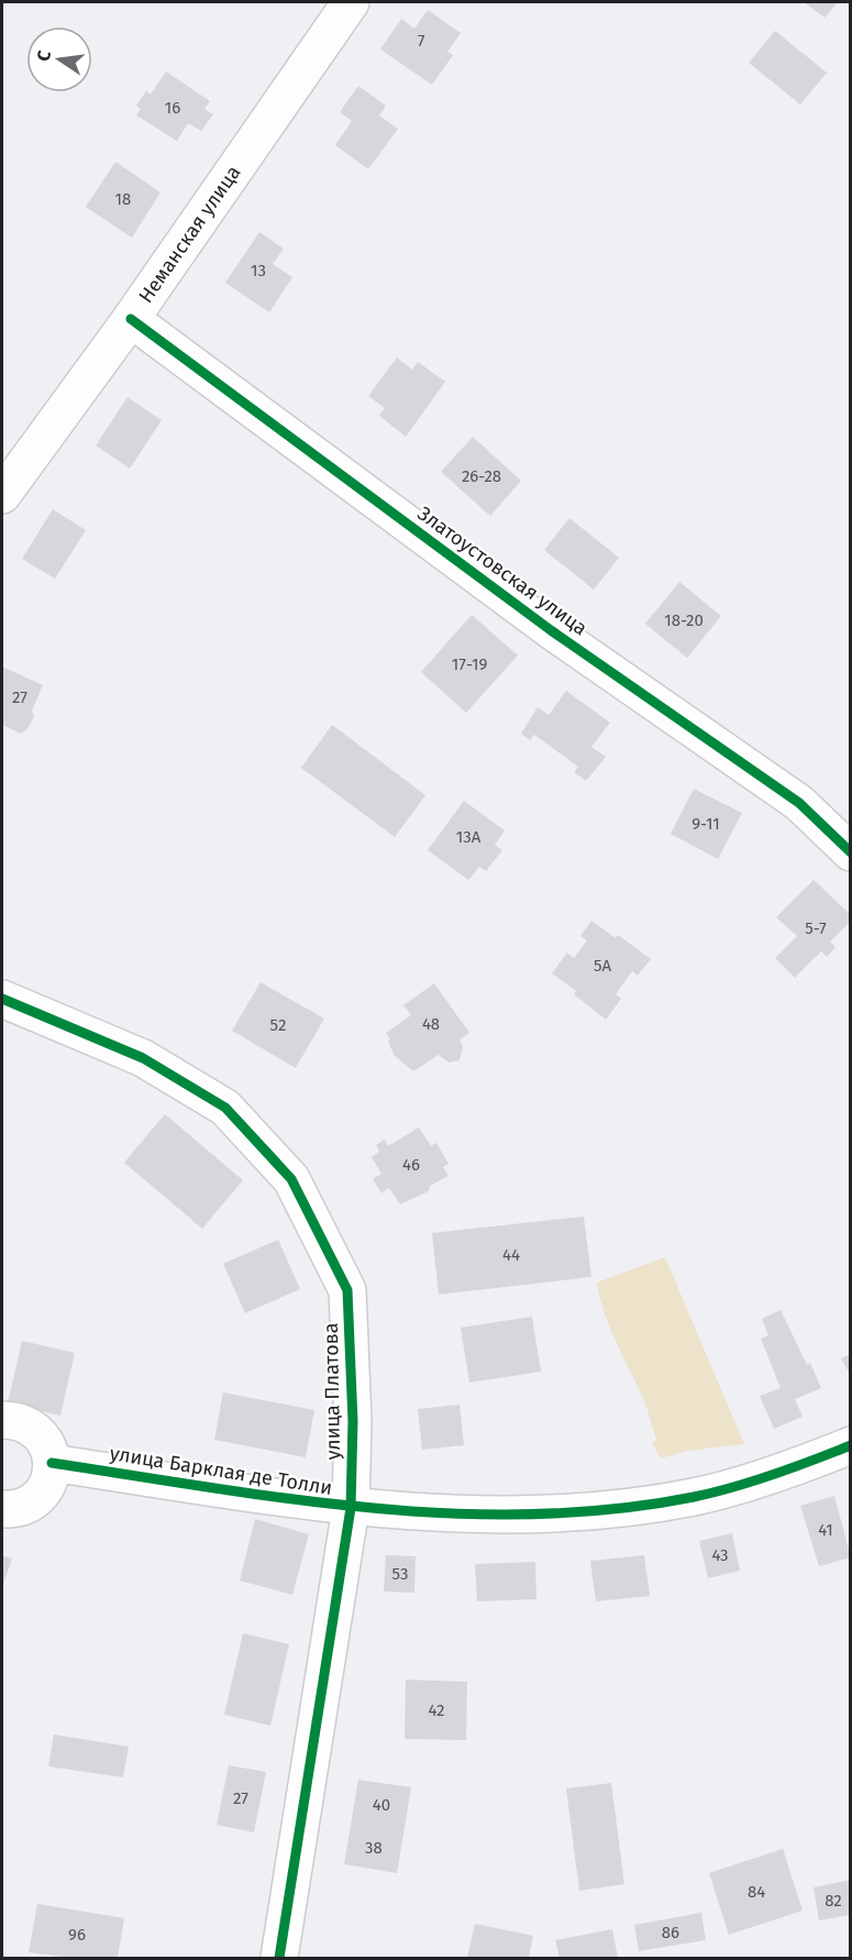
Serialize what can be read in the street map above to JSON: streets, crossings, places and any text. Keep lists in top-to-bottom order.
{
  "streets": {
    "street": [
      "Неманская улица",
      "Златоустовская улица",
      "улица Платова",
      "улица Барклая де Толли"
    ]
  },
  "crossings": [
    ["Неманская улица", "Златоустовская улица"],
    ["улица Платова", "улица Барклая де Толли"]
  ],
  "house_numbers": [
    "7",
    "16",
    "18",
    "13",
    "26-28",
    "18-20",
    "17-19",
    "27",
    "9-11",
    "13А",
    "5-7",
    "5А",
    "48",
    "52",
    "46",
    "44",
    "41",
    "43",
    "53",
    "42",
    "27",
    "40",
    "38",
    "84",
    "82",
    "86",
    "96"
  ],
  "north": "left"
}
